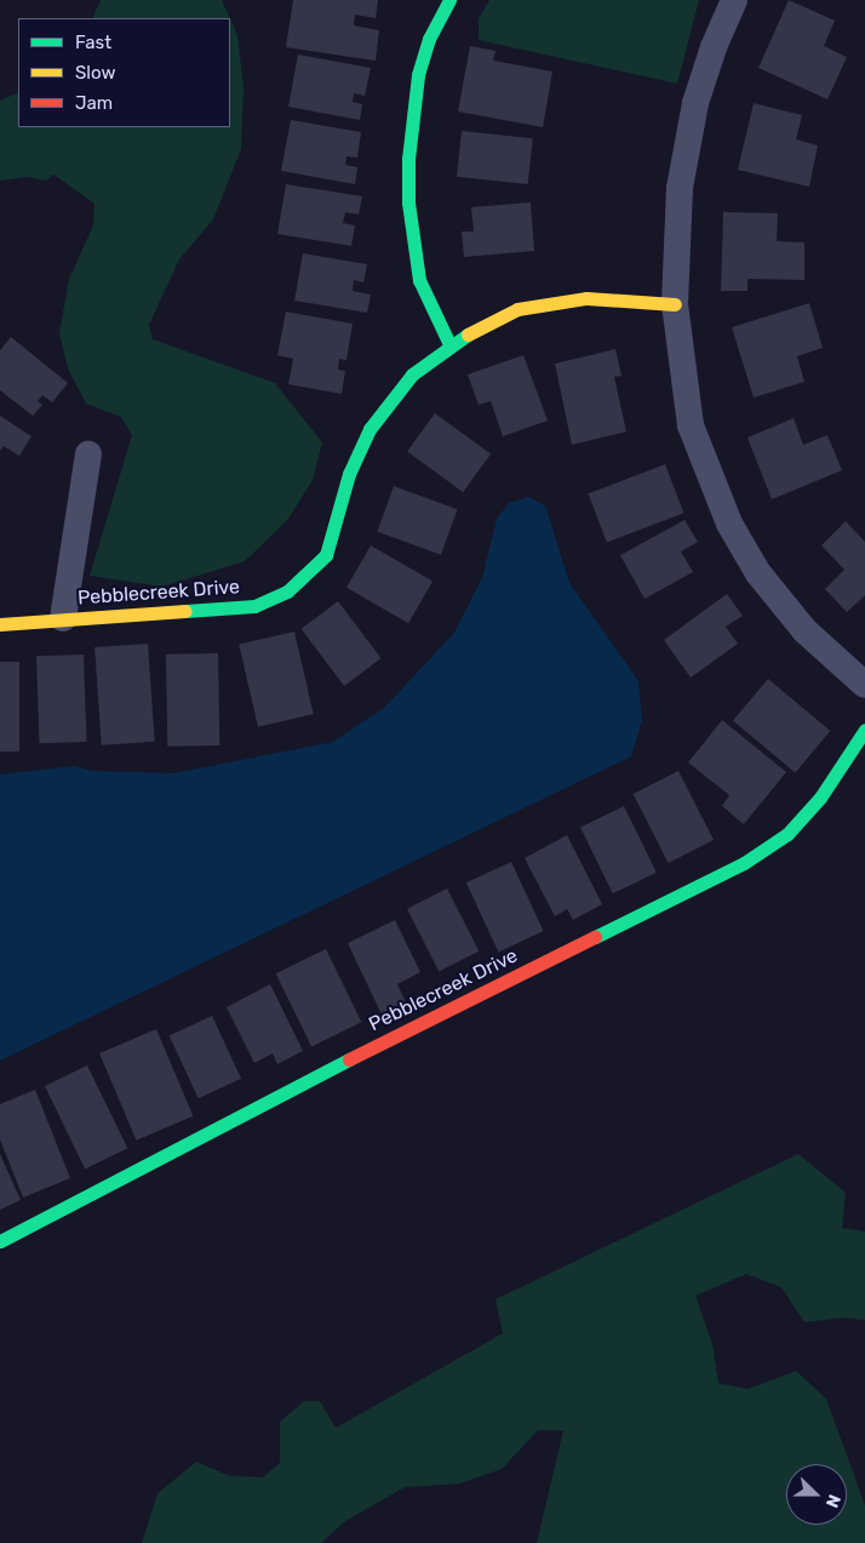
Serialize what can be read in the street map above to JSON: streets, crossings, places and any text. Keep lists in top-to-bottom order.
{
  "streets": {
    "street": ["Pebblecreek Drive"]
  },
  "legend": ["Fast", "Slow", "Jam"],
  "north": "right"
}
